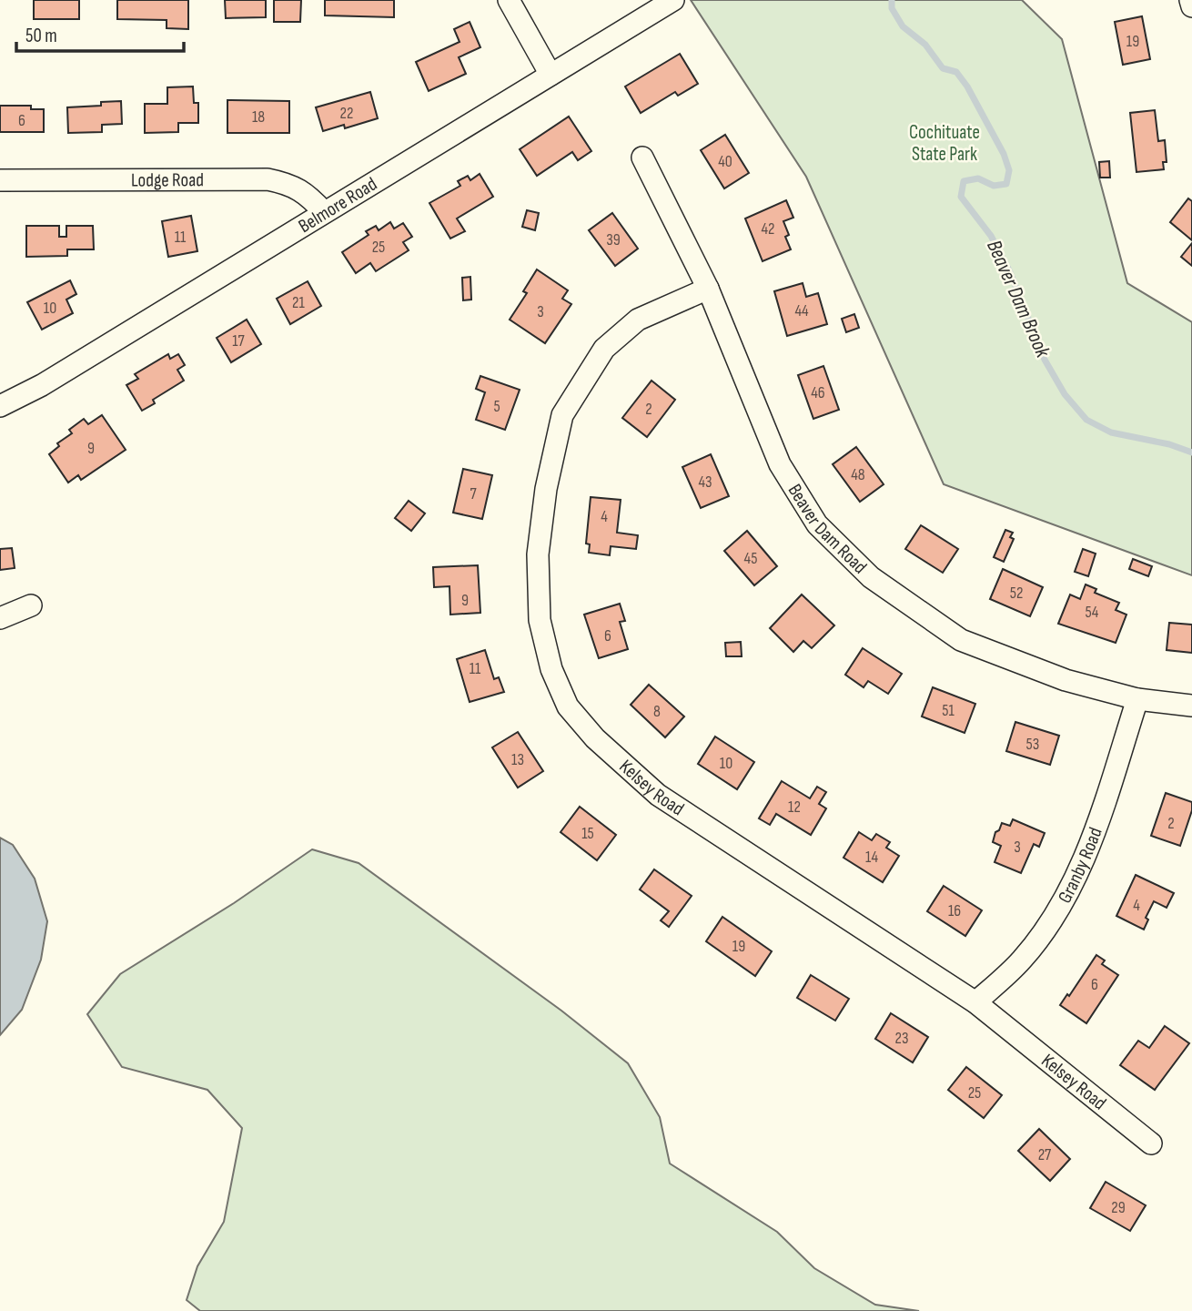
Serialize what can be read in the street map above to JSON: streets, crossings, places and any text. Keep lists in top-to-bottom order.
{
  "streets": {
    "street": [
      "Lodge Road",
      "Belmore Road",
      "Beaver Dam Road",
      "Kelsey Road",
      "Granby Road"
    ]
  },
  "crossings": [
    ["Lodge Road", "Belmore Road"],
    ["Beaver Dam Road", "Kelsey Road"],
    ["Beaver Dam Road", "Granby Road"],
    ["Kelsey Road", "Granby Road"]
  ],
  "water": ["Beaver Dam Brook"],
  "parks": ["Cochituate State Park"],
  "house_numbers": [
    "19",
    "22",
    "18",
    "6",
    "40",
    "42",
    "11",
    "39",
    "25",
    "21",
    "10",
    "44",
    "3",
    "17",
    "46",
    "5",
    "2",
    "9",
    "48",
    "43",
    "7",
    "4",
    "45",
    "52",
    "9",
    "54",
    "6",
    "11",
    "51",
    "8",
    "53",
    "13",
    "10",
    "12",
    "2",
    "15",
    "3",
    "14",
    "4",
    "16",
    "19",
    "6",
    "23",
    "25",
    "27",
    "29"
  ],
  "scale_bar": "50 m"
}
